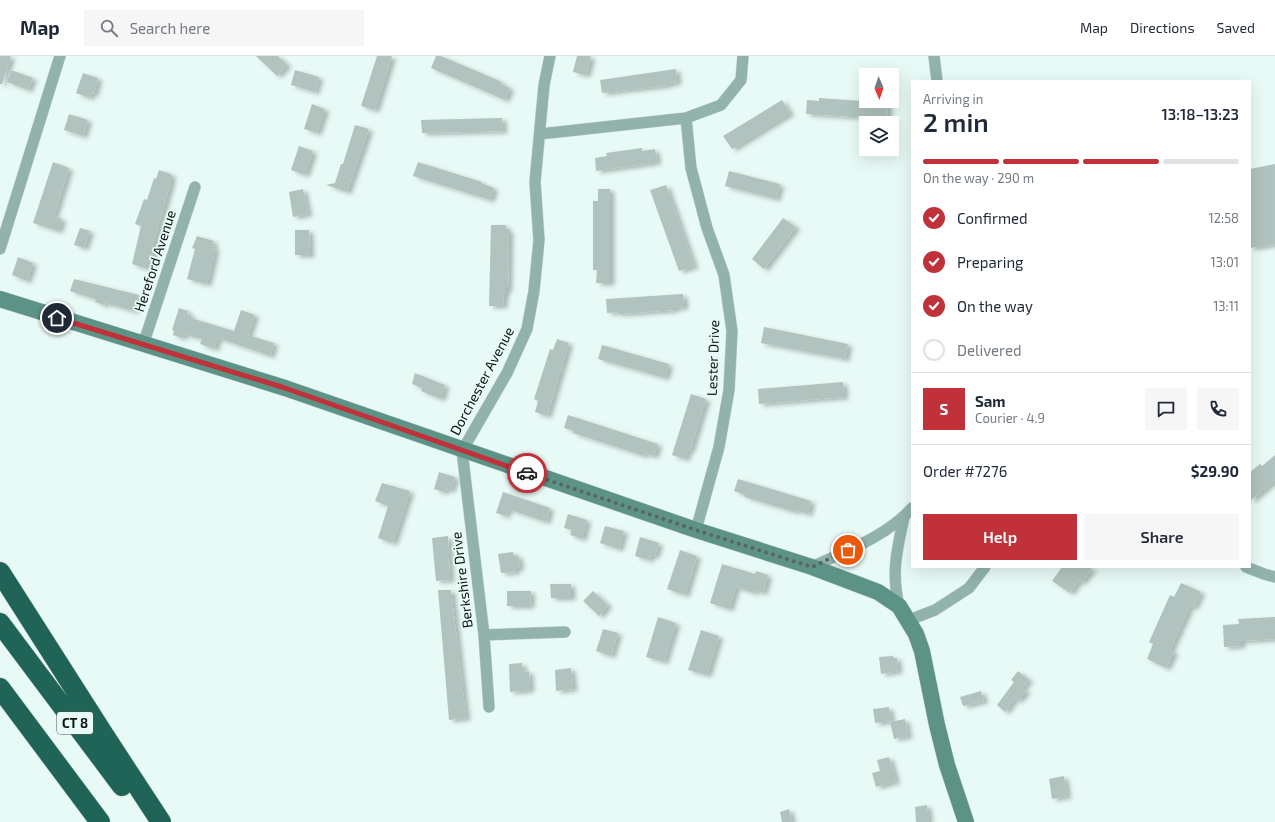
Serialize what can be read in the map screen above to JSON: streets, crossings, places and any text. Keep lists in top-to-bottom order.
{
  "streets": {
    "highway": ["CT 8"],
    "street": [
      "Hereford Avenue",
      "Lester Drive",
      "Dorchester Avenue",
      "Berkshire Drive"
    ]
  },
  "crossings": [
    ["Dorchester Avenue", "Berkshire Drive"]
  ],
  "north": "bottom",
  "page": {
    "header": "Map",
    "search": "Search here",
    "nav": ["Map", "Directions", "Saved"],
    "heading": ["2 min", "Arriving in", "13:18–13:23"],
    "panel": [
      "Sam",
      "Courier · 4.9",
      "Order #7276",
      "$29.90"
    ],
    "bar": "On the way · 290 m",
    "list": [
      ["Confirmed", "12:58"],
      ["Preparing", "13:01"],
      ["On the way", "13:11"],
      "Delivered"
    ],
    "round": "S",
    "buttons": ["Help", "Share"]
  }
}
